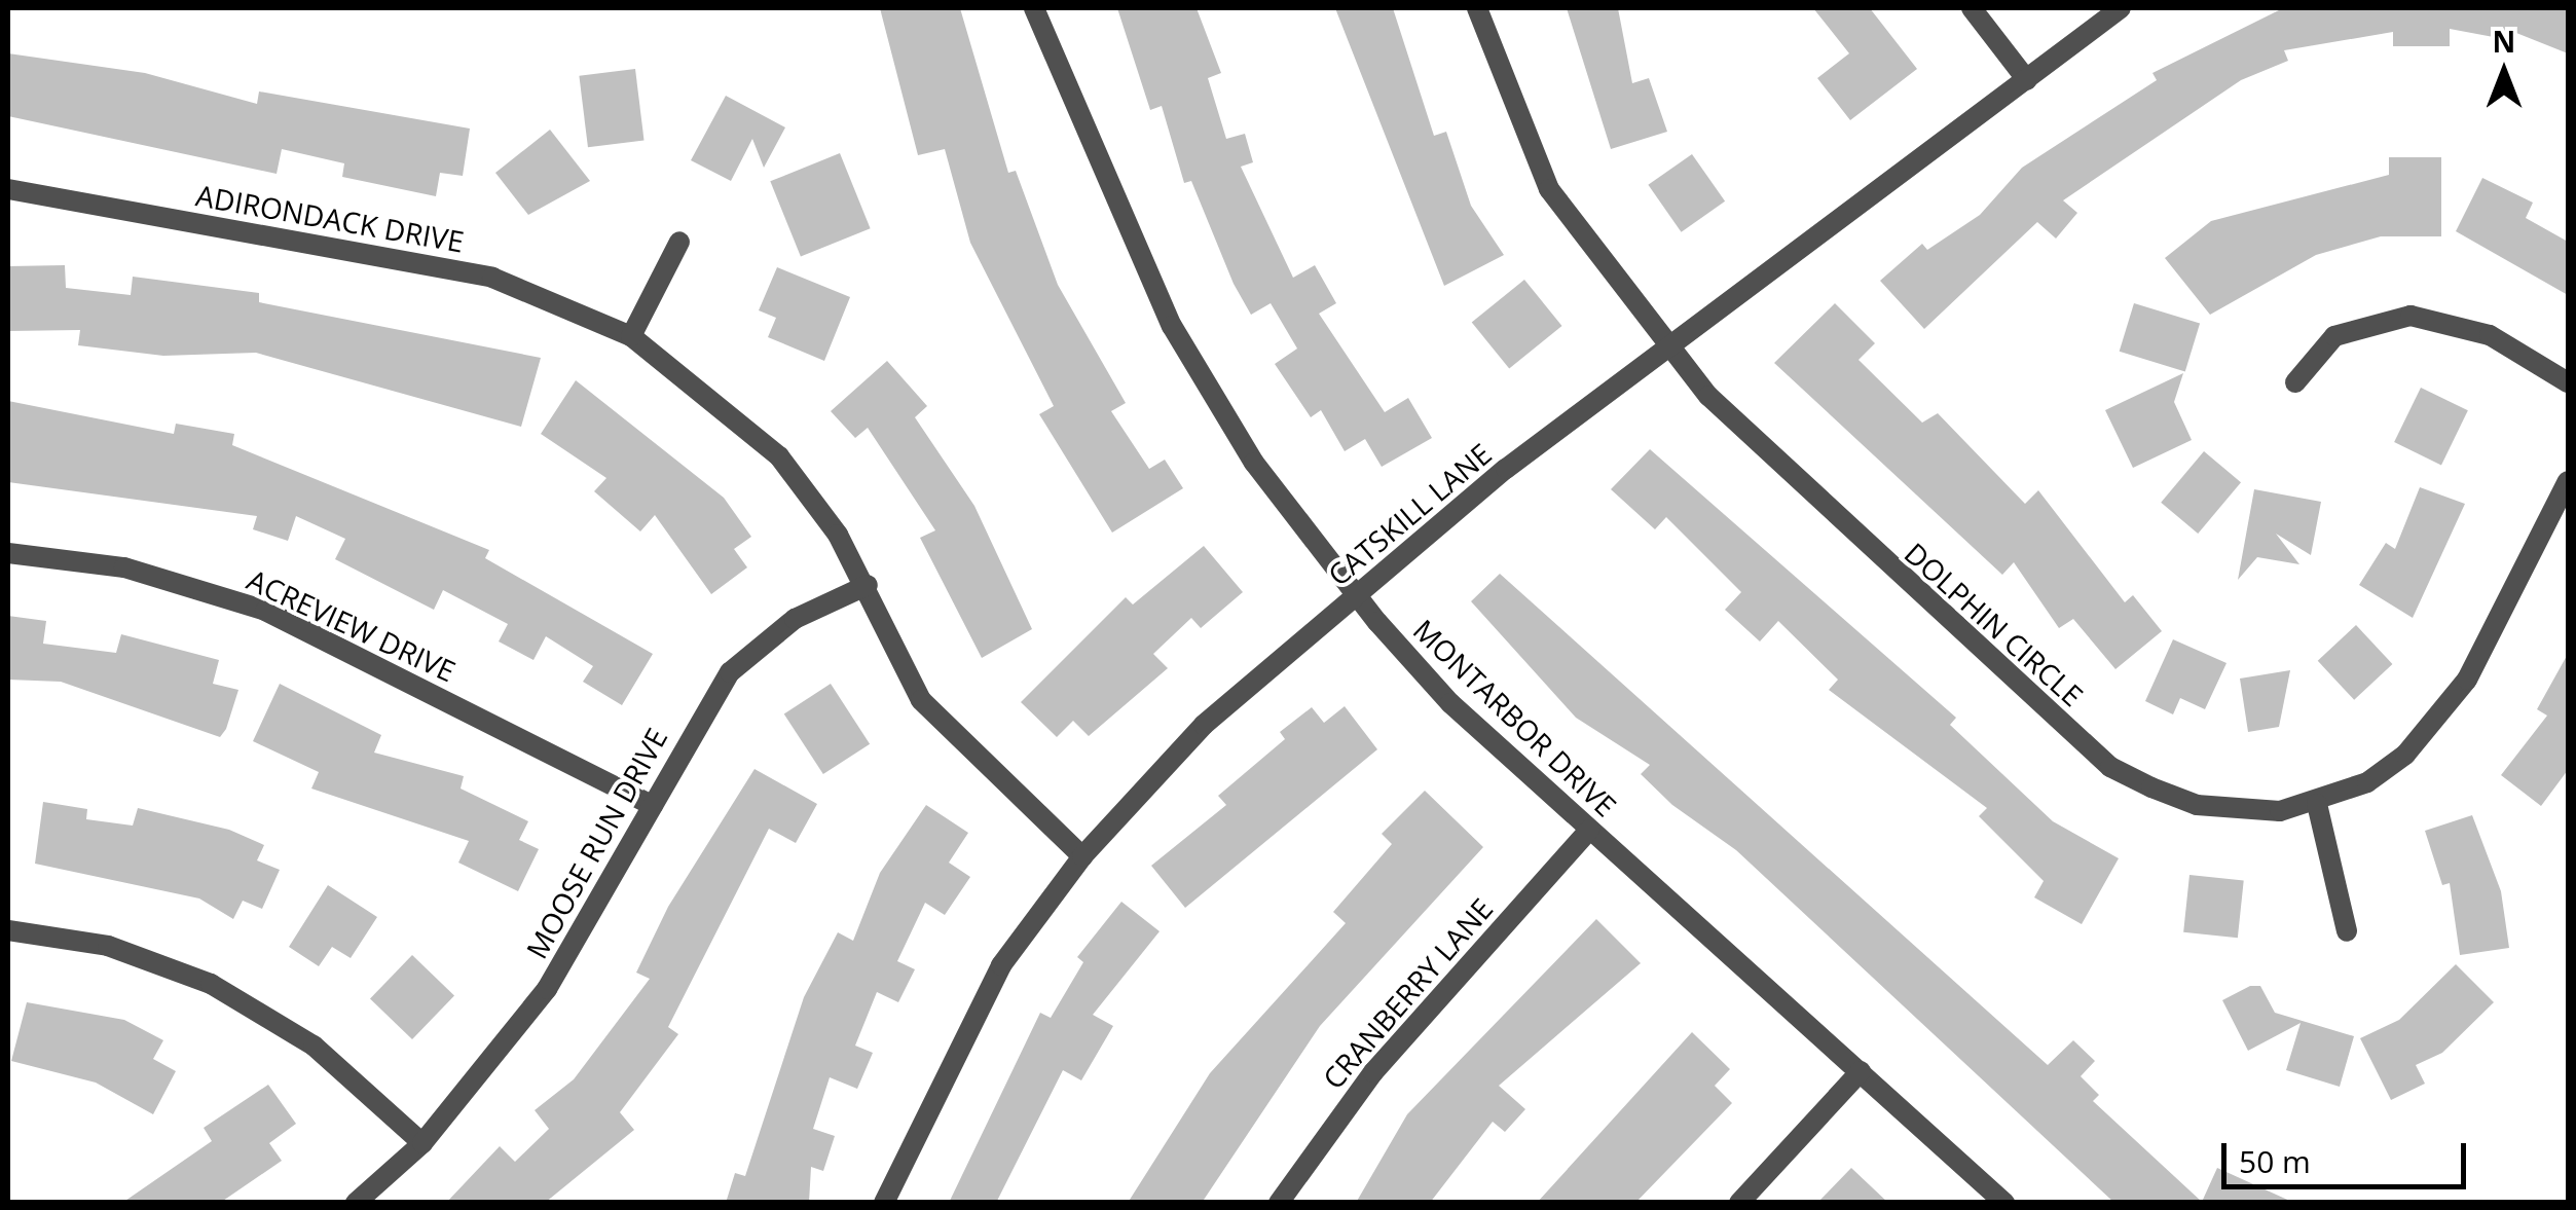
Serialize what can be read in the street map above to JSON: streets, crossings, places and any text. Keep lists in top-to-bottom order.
{
  "streets": {
    "street": [
      "ADIRONDACK DRIVE",
      "CATSKILL LANE",
      "DOLPHIN CIRCLE",
      "ACREVIEW DRIVE",
      "MONTARBOR DRIVE",
      "MOOSE RUN DRIVE",
      "CRANBERRY LANE"
    ]
  },
  "crossings": [
    ["ADIRONDACK DRIVE", "CATSKILL LANE"],
    ["ADIRONDACK DRIVE", "MOOSE RUN DRIVE"],
    ["CATSKILL LANE", "DOLPHIN CIRCLE"],
    ["CATSKILL LANE", "MONTARBOR DRIVE"],
    ["ACREVIEW DRIVE", "MOOSE RUN DRIVE"],
    ["MONTARBOR DRIVE", "CRANBERRY LANE"]
  ],
  "scale_bar": "50 m",
  "north": "top"
}
